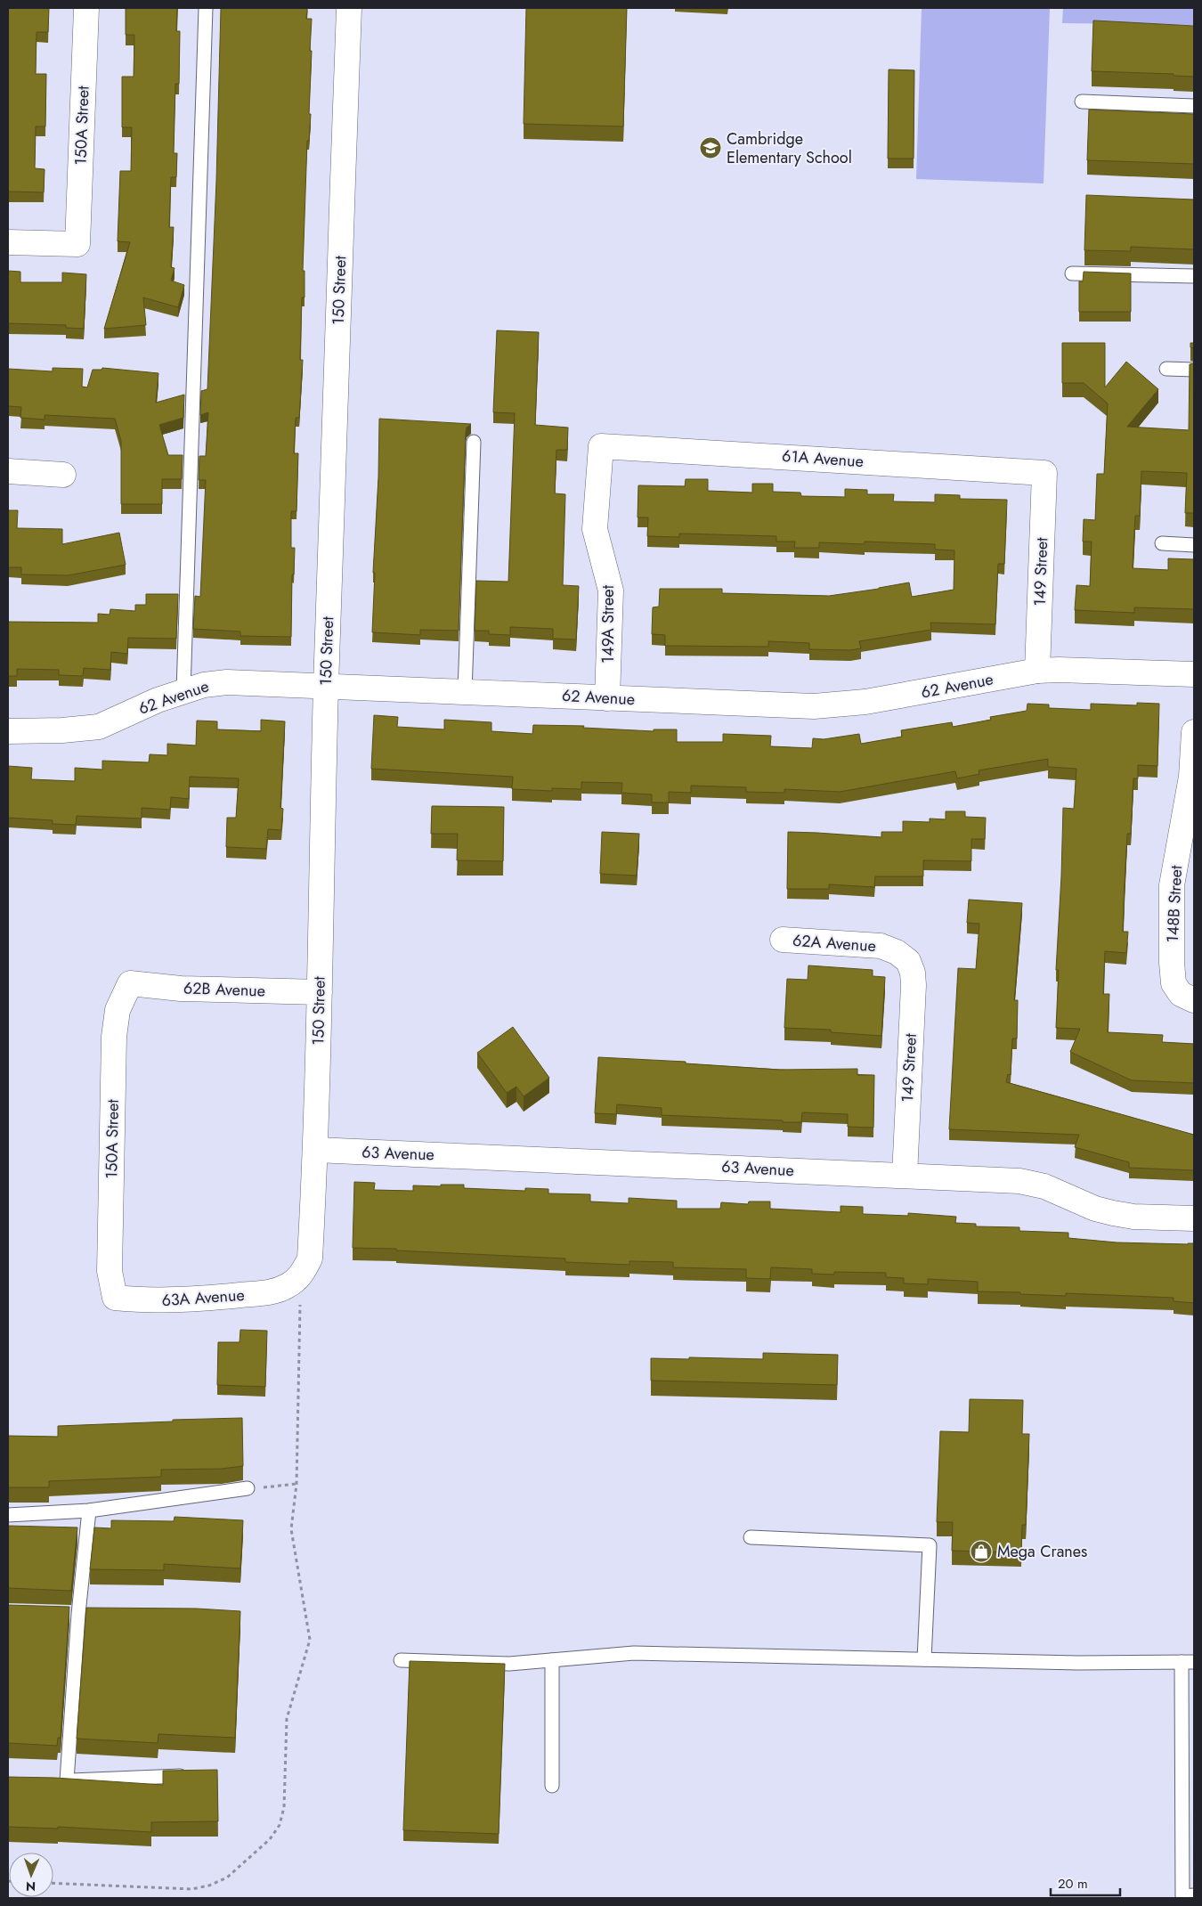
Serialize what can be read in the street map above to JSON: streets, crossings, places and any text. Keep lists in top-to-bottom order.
{
  "streets": {
    "street": [
      "150A Street",
      "150 Street",
      "61A Avenue",
      "149 Street",
      "149A Street",
      "62 Avenue",
      "148B Street",
      "62A Avenue",
      "62B Avenue",
      "63 Avenue",
      "63A Avenue"
    ]
  },
  "crossings": [
    ["150A Street", "62B Avenue"],
    ["150A Street", "63A Avenue"],
    ["150 Street", "62 Avenue"],
    ["150 Street", "62B Avenue"],
    ["150 Street", "63 Avenue"],
    ["150 Street", "63A Avenue"],
    ["61A Avenue", "149 Street"],
    ["61A Avenue", "149A Street"],
    ["149 Street", "62 Avenue"],
    ["149 Street", "62A Avenue"],
    ["149 Street", "63 Avenue"],
    ["149A Street", "62 Avenue"]
  ],
  "places": {
    "school or university": ["Cambridge Elementary School"],
    "shop": ["Mega Cranes"]
  },
  "scale_bar": "20 m",
  "north": "bottom"
}
